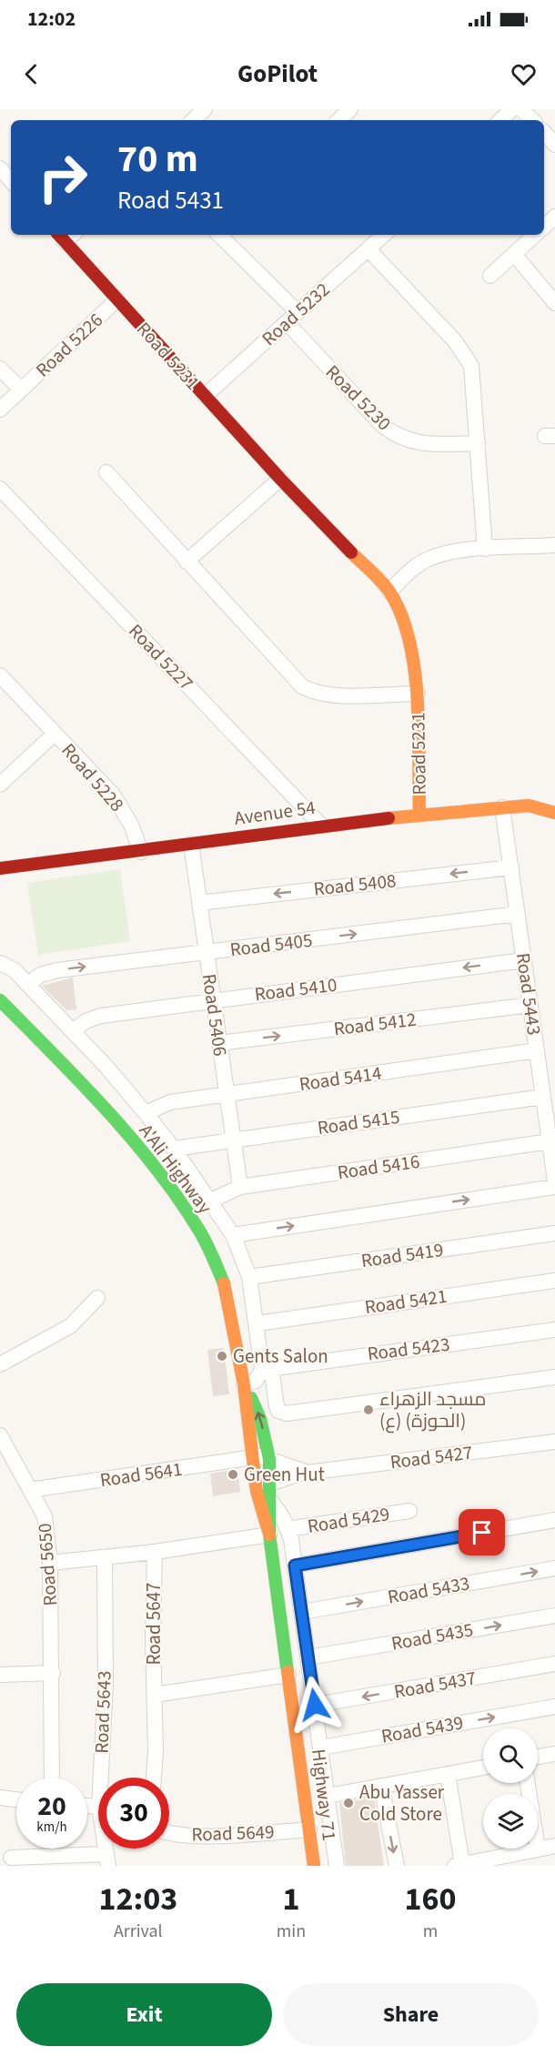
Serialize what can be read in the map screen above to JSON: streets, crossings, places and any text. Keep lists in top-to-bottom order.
{
  "streets": {
    "street": [
      "Road 5232",
      "Road 5226",
      "Road 5231",
      "Road 5230",
      "Road 5227",
      "Road 5228",
      "Avenue 54",
      "Road 5408",
      "Road 5405",
      "Road 5410",
      "Road 5443",
      "Road 5406",
      "Road 5412",
      "Road 5414",
      "Road 5415",
      "Road 5416",
      "A'Ali Highway",
      "Road 5419",
      "Road 5421",
      "Road 5423",
      "Road 5427",
      "Road 5641",
      "Road 5429",
      "Road 5650",
      "Road 5433",
      "Road 5647",
      "Road 5435",
      "Road 5437",
      "Road 5643",
      "Road 5439",
      "Highway 71",
      "Road 5649"
    ]
  },
  "crossings": [
    ["Road 5232", "Road 5231"],
    ["Road 5232", "Road 5230"],
    ["Road 5226", "Road 5231"],
    ["Road 5231", "Avenue 54"],
    ["Road 5227", "Avenue 54"],
    ["Road 5228", "Avenue 54"],
    ["Avenue 54", "Road 5443"],
    ["Avenue 54", "Road 5406"],
    ["Road 5408", "Road 5443"],
    ["Road 5408", "Road 5406"],
    ["Road 5405", "Road 5443"],
    ["Road 5405", "Road 5406"],
    ["Road 5410", "Road 5443"],
    ["Road 5410", "Road 5406"],
    ["Road 5443", "Road 5412"],
    ["Road 5443", "Road 5414"],
    ["Road 5443", "Road 5415"],
    ["Road 5443", "Road 5416"],
    ["Road 5406", "Road 5412"],
    ["Road 5406", "Road 5414"],
    ["Road 5406", "Road 5415"],
    ["Road 5406", "Road 5416"],
    ["A'Ali Highway", "Road 5427"],
    ["A'Ali Highway", "Road 5641"],
    ["A'Ali Highway", "Highway 71"],
    ["Road 5427", "Road 5641"],
    ["Road 5641", "Road 5650"],
    ["Road 5647", "Highway 71"],
    ["Highway 71", "Road 5649"]
  ],
  "one_way": [
    "Road 5408",
    "Road 5405",
    "Road 5410",
    "Road 5412"
  ],
  "places": [
    "Gents Salon",
    "مسجد الزهراء (ع) (الحوزة)",
    "Green Hut",
    "Abu Yasser Cold Store"
  ],
  "page": {
    "status": "12:02",
    "header": "GoPilot",
    "turn": ["70 m", "Road 5431"],
    "speed": "20 km/h",
    "limit": "30",
    "eta": [
      "12:03",
      "Arrival",
      "1",
      "min",
      "160",
      "m"
    ],
    "buttons": ["Exit", "Share"]
  }
}
